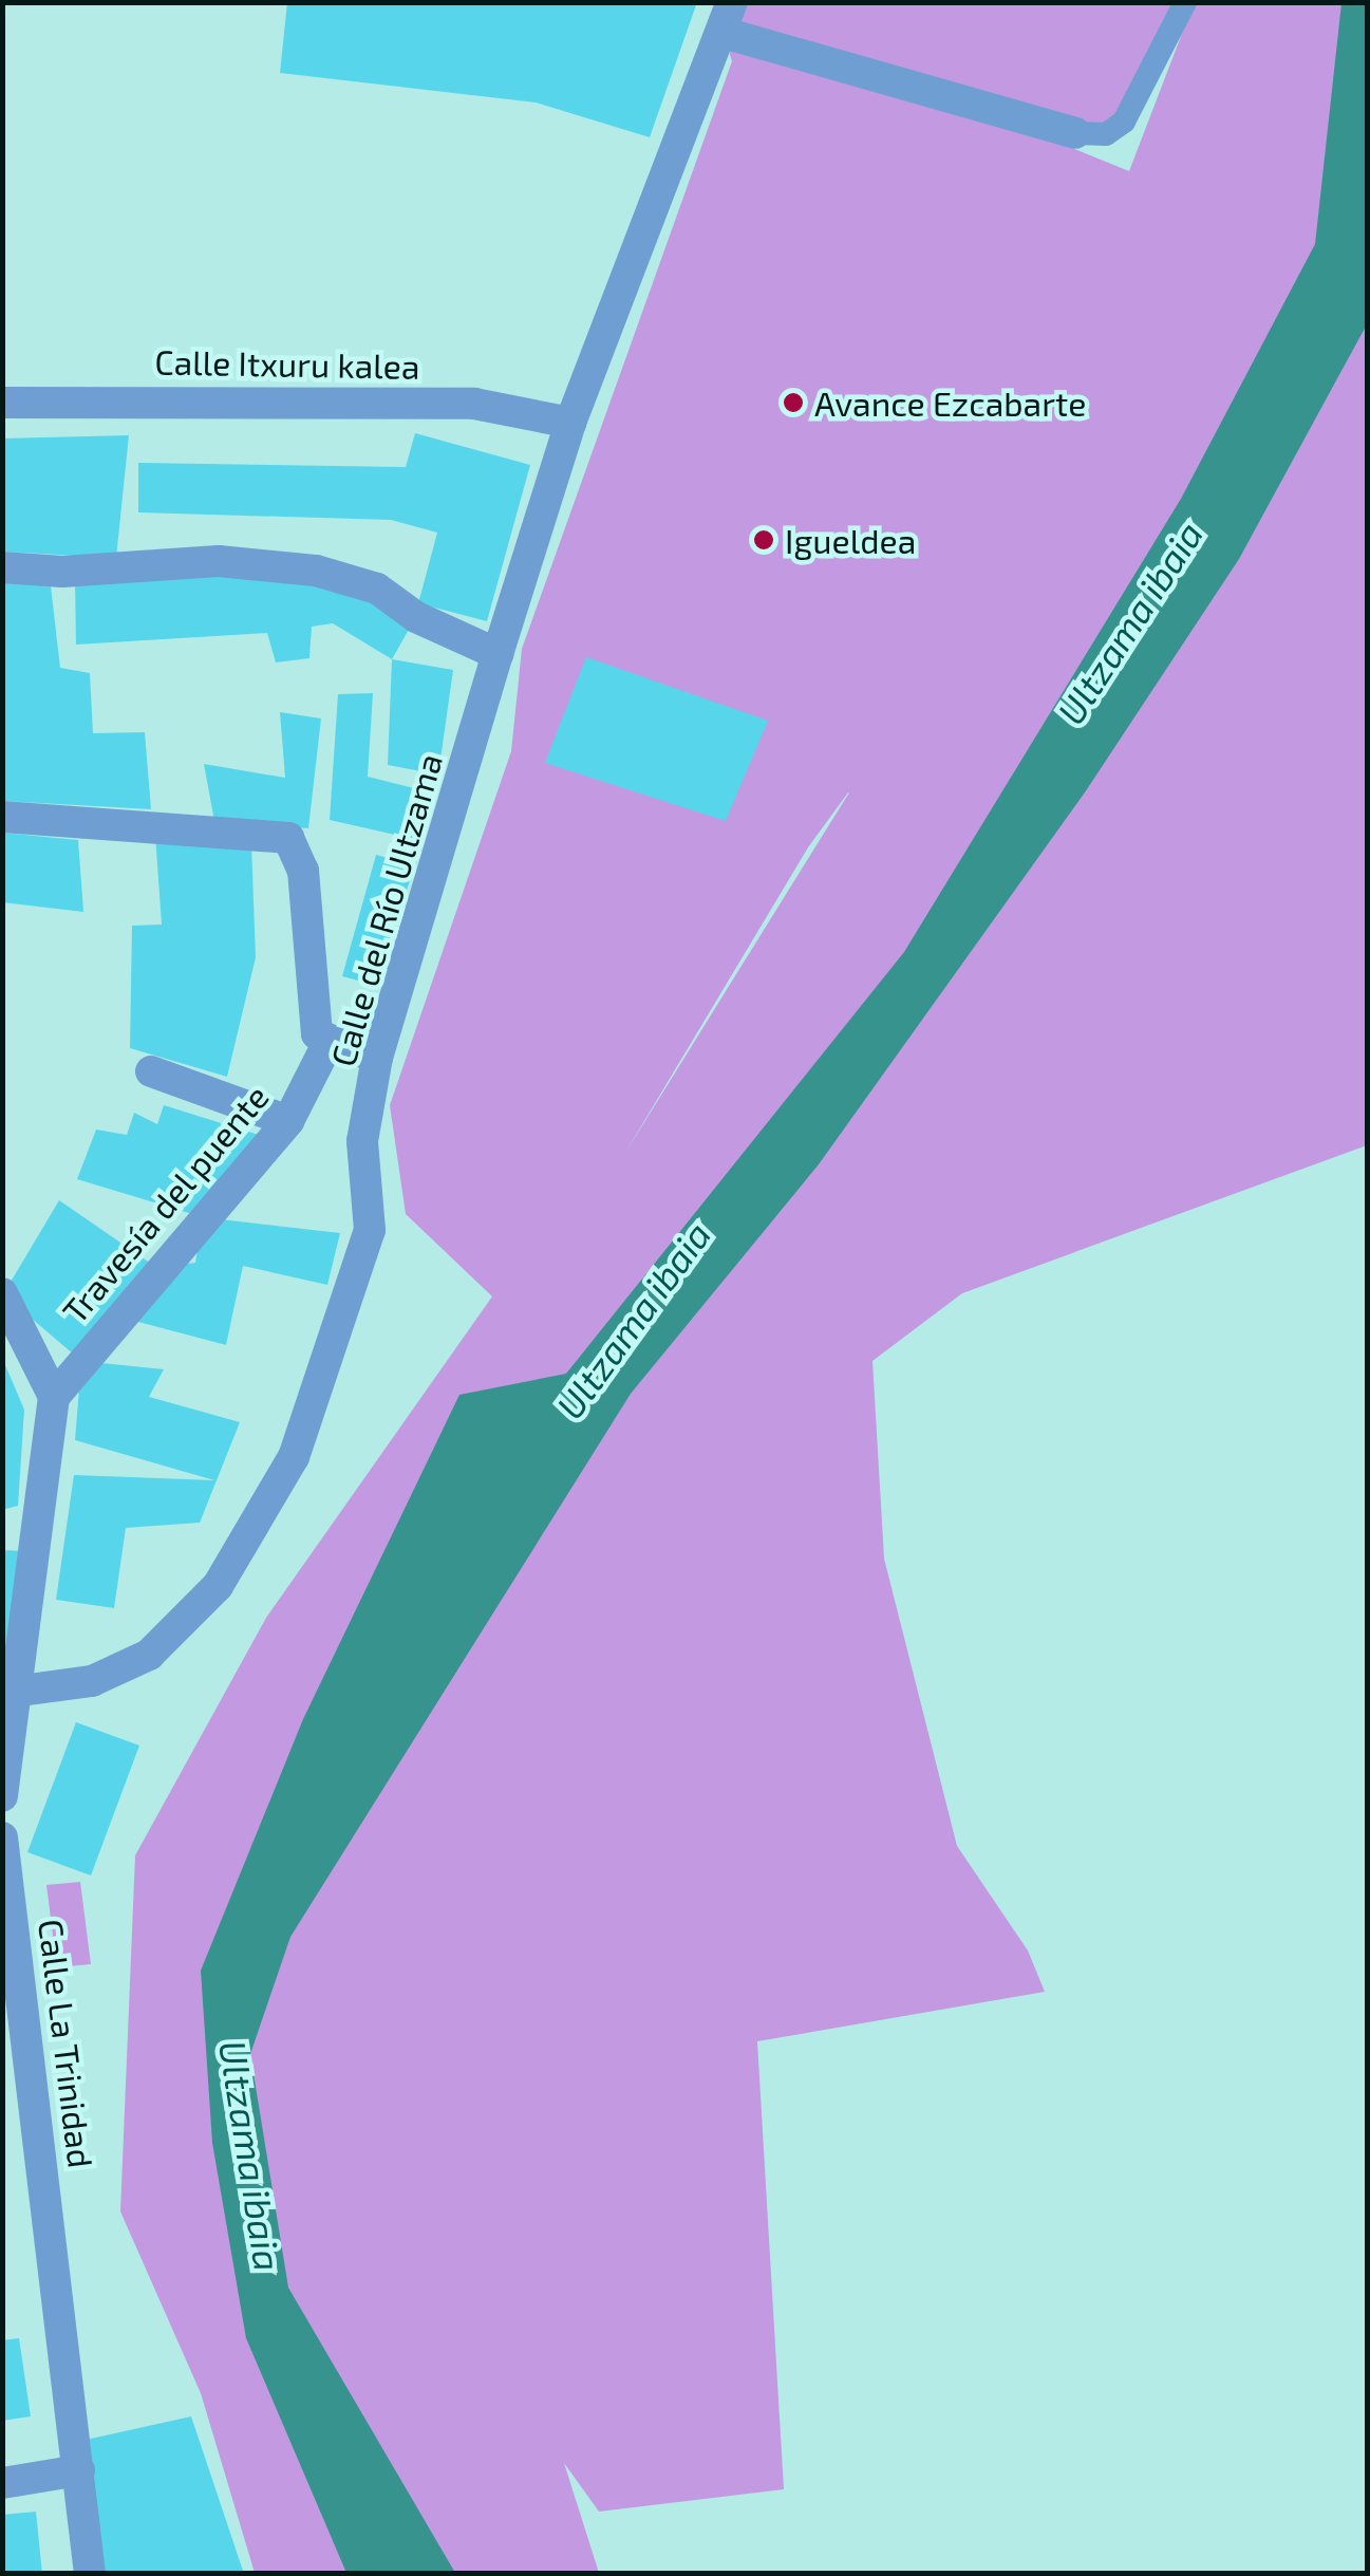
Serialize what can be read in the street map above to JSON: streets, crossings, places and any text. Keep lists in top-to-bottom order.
{
  "streets": {
    "street": [
      "Calle Itxuru kalea",
      "Calle del Río Ultzama",
      "Travesía del puente",
      "Calle La Trinidad"
    ]
  },
  "crossings": [
    ["Calle Itxuru kalea", "Calle del Río Ultzama"]
  ],
  "water": ["Ultzama ibaia"],
  "places": ["Avance Ezcabarte", "Igueldea"]
}
